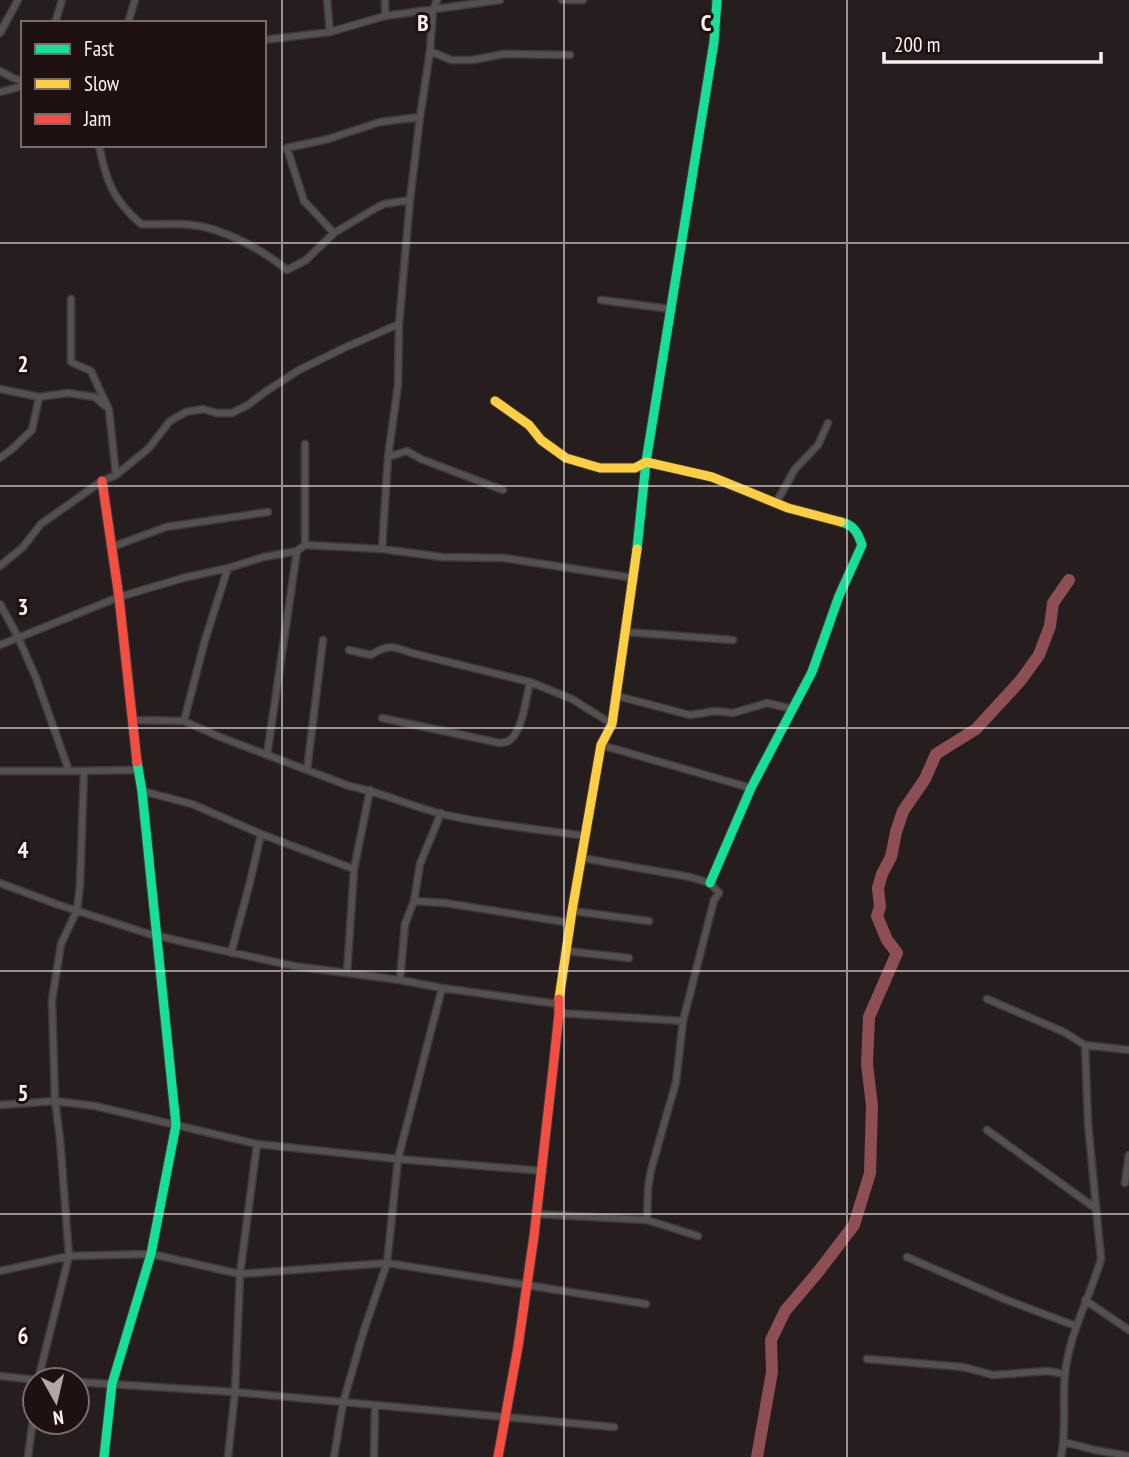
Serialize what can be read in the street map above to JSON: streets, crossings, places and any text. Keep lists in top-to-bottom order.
{
  "legend": ["Fast", "Slow", "Jam"],
  "scale_bar": "200 m",
  "north": "bottom",
  "grid": {
    "columns": ["B", "C"],
    "rows": [
      "2",
      "3",
      "4",
      "5",
      "6"
    ]
  }
}
